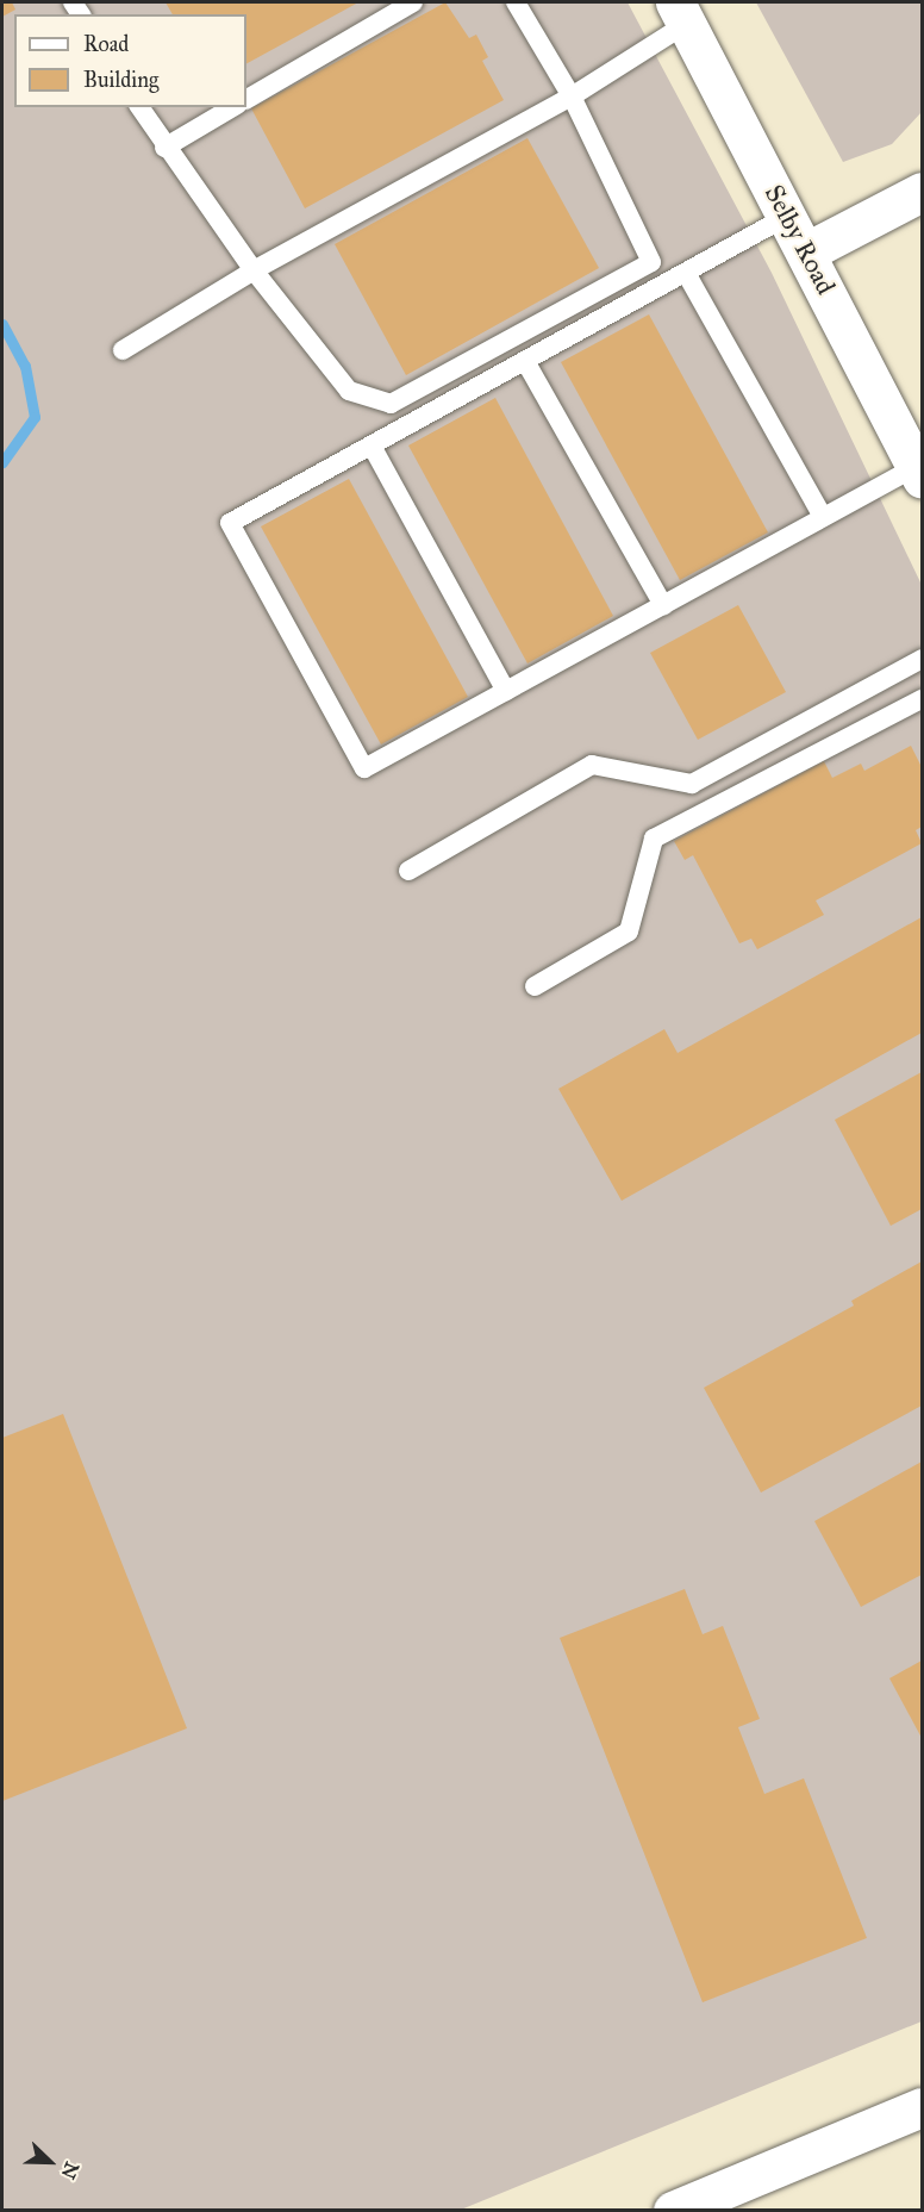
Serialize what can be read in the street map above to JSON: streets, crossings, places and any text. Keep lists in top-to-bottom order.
{
  "streets": {
    "street": ["Selby Road"]
  },
  "legend": ["Road", "Building"],
  "north": "bottom right"
}
